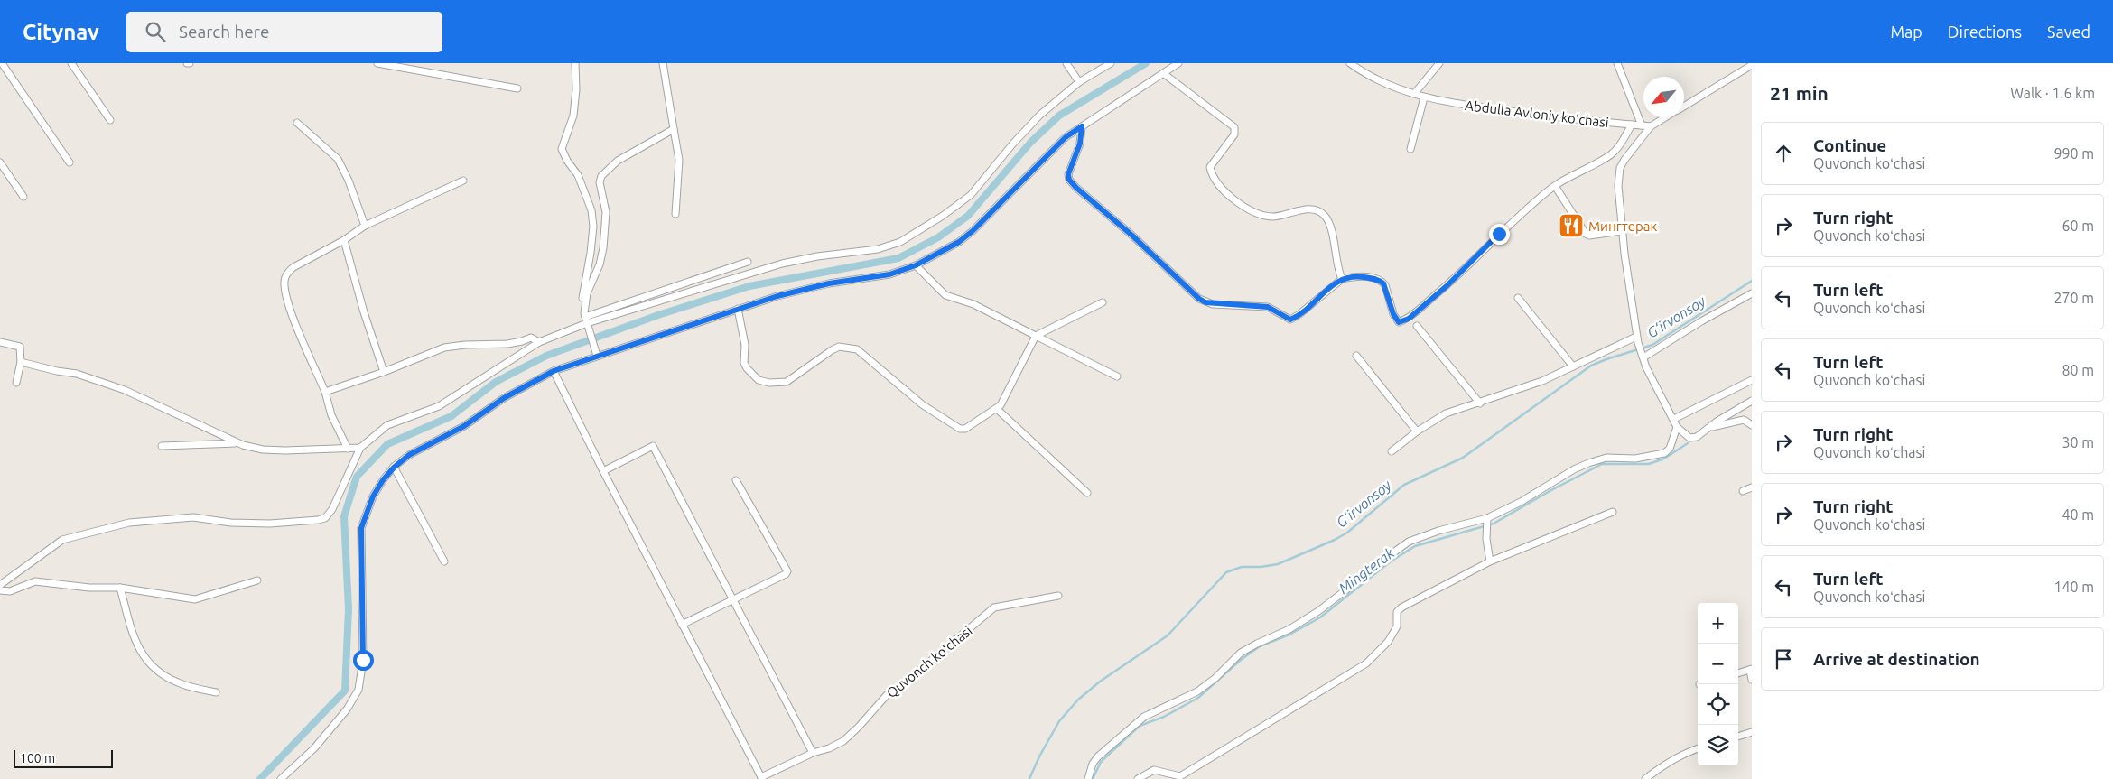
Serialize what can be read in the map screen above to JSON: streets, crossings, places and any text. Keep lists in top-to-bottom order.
{
  "streets": {
    "street": ["Abdulla Avloniy koʻchasi", "Quvonch koʻchasi"]
  },
  "water": ["G‘irvonsoy", "Mingterak"],
  "places": {
    "restaurant": ["Мингтерак"]
  },
  "scale_bar": "100 m",
  "north": "bottom left",
  "page": {
    "header": "Citynav",
    "search": "Search here",
    "nav": ["Map", "Directions", "Saved"],
    "heading": ["21 min", "Walk · 1.6 km"],
    "list": [
      ["Continue", "Quvonch koʻchasi", "990 m"],
      ["Turn right", "Quvonch koʻchasi", "60 m"],
      ["Turn left", "Quvonch koʻchasi", "270 m"],
      ["Turn left", "Quvonch koʻchasi", "80 m"],
      ["Turn right", "Quvonch koʻchasi", "30 m"],
      ["Turn right", "Quvonch koʻchasi", "40 m"],
      ["Turn left", "Quvonch koʻchasi", "140 m"],
      "Arrive at destination"
    ],
    "map_buttons": ["+", "−"],
    "scale": "100 m"
  }
}
